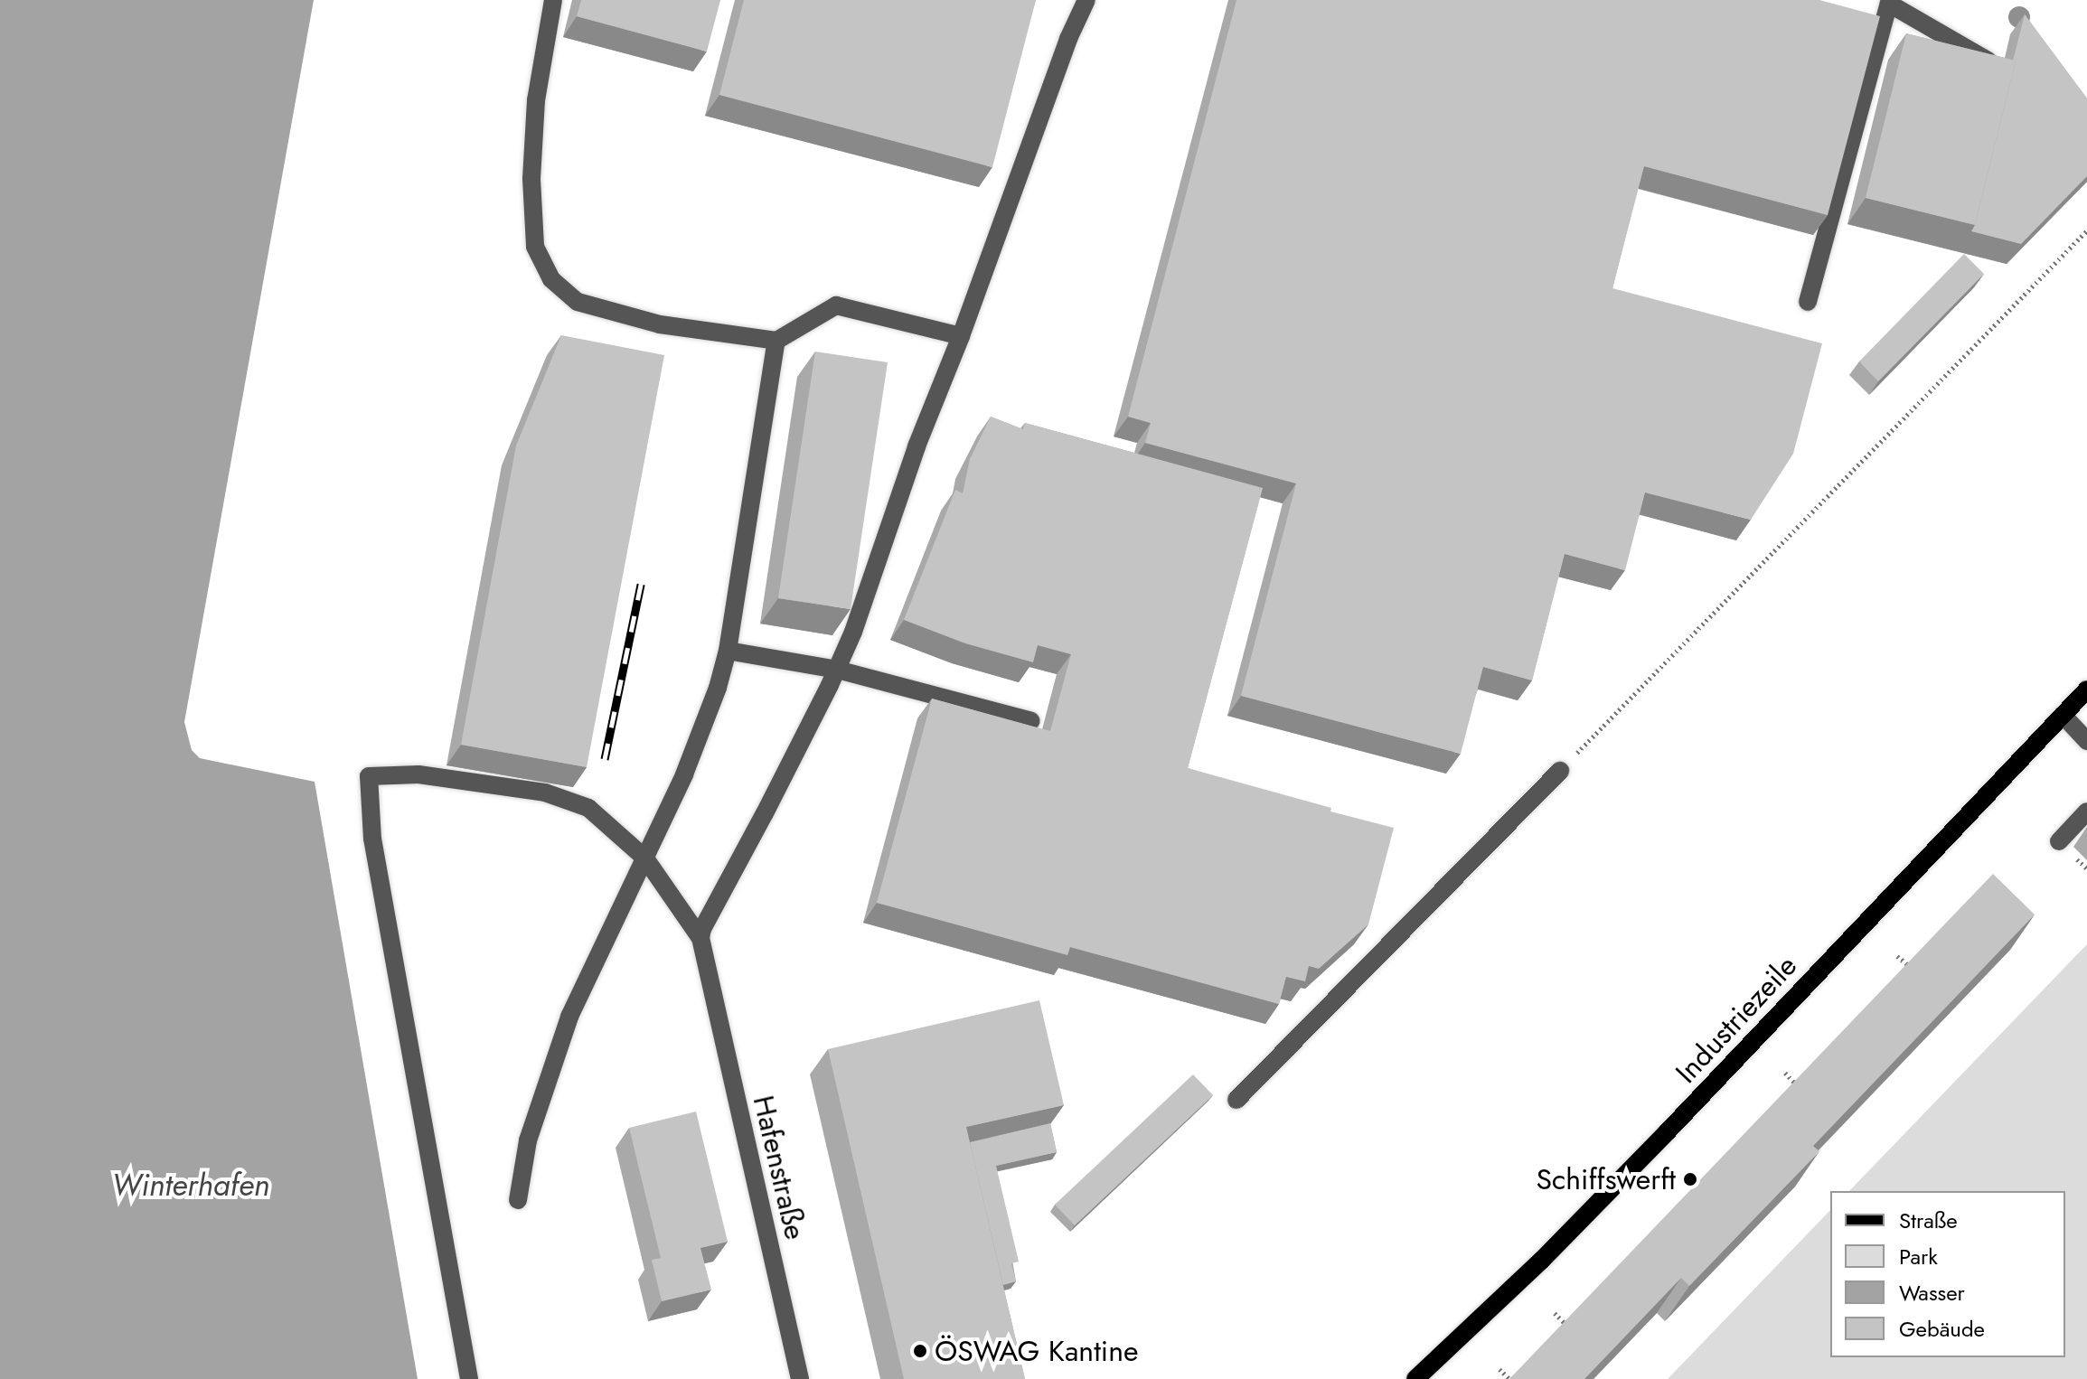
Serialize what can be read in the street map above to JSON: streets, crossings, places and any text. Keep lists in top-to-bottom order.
{
  "streets": {
    "main road": ["Industriezeile"],
    "street": ["Hafenstraße"]
  },
  "water": ["Winterhafen"],
  "places": ["Schiffswerft", "ÖSWAG Kantine"],
  "legend": [
    "Straße",
    "Park",
    "Wasser",
    "Gebäude"
  ]
}
